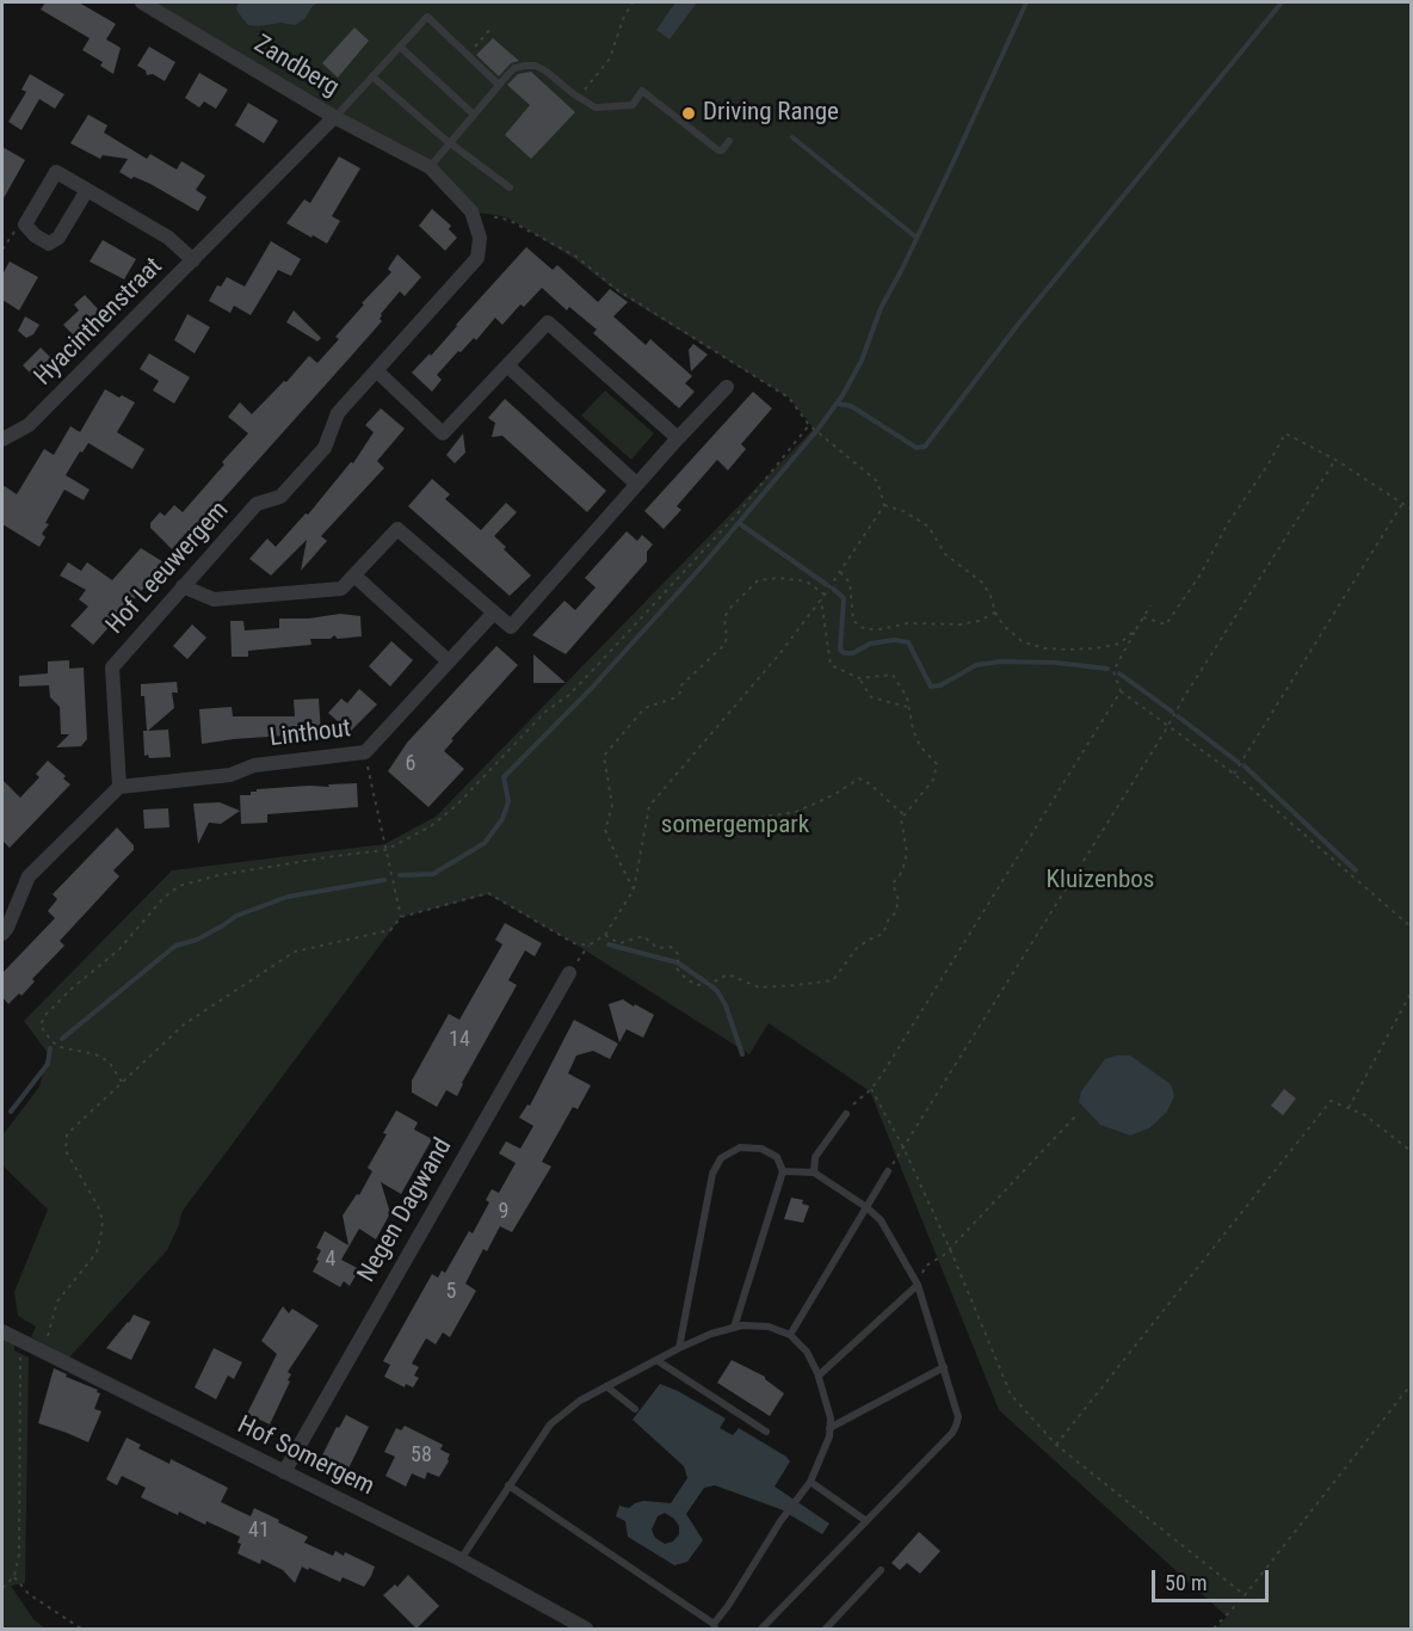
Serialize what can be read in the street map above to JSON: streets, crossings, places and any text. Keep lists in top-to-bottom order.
{
  "streets": {
    "street": [
      "Zandberg",
      "Hyacinthenstraat",
      "Hof Leeuwergem",
      "Linthout",
      "Negen Dagwand",
      "Hof Somergem"
    ]
  },
  "crossings": [
    ["Zandberg", "Hyacinthenstraat"],
    ["Hof Leeuwergem", "Linthout"],
    ["Negen Dagwand", "Hof Somergem"]
  ],
  "parks": ["somergempark", "Kluizenbos"],
  "places": ["Driving Range"],
  "house_numbers": [
    "6",
    "14",
    "9",
    "4",
    "5",
    "58",
    "41"
  ],
  "scale_bar": "50 m"
}
